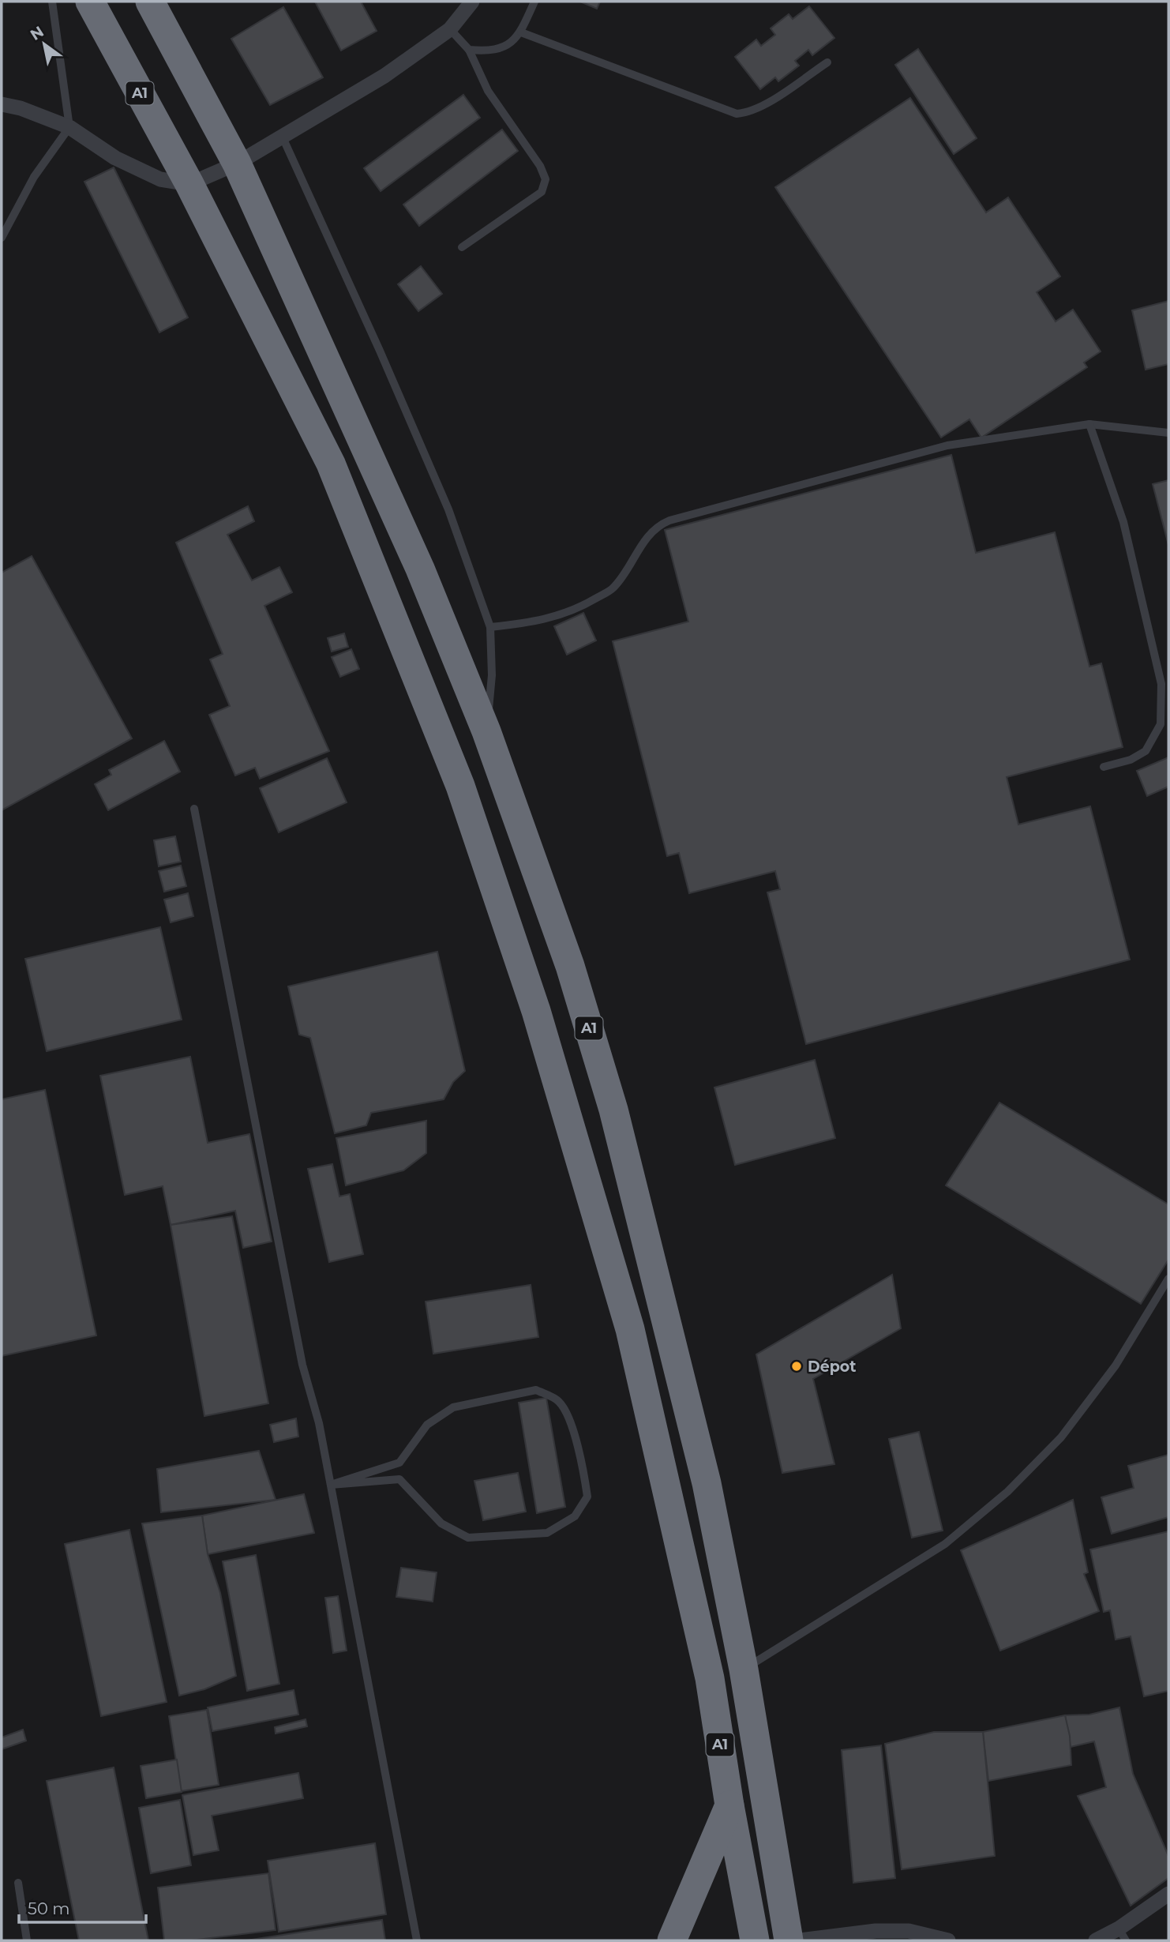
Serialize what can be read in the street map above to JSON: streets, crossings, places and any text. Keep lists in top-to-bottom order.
{
  "streets": {
    "highway": ["A1"]
  },
  "places": ["Dépot"],
  "scale_bar": "50 m",
  "north": "top left"
}
